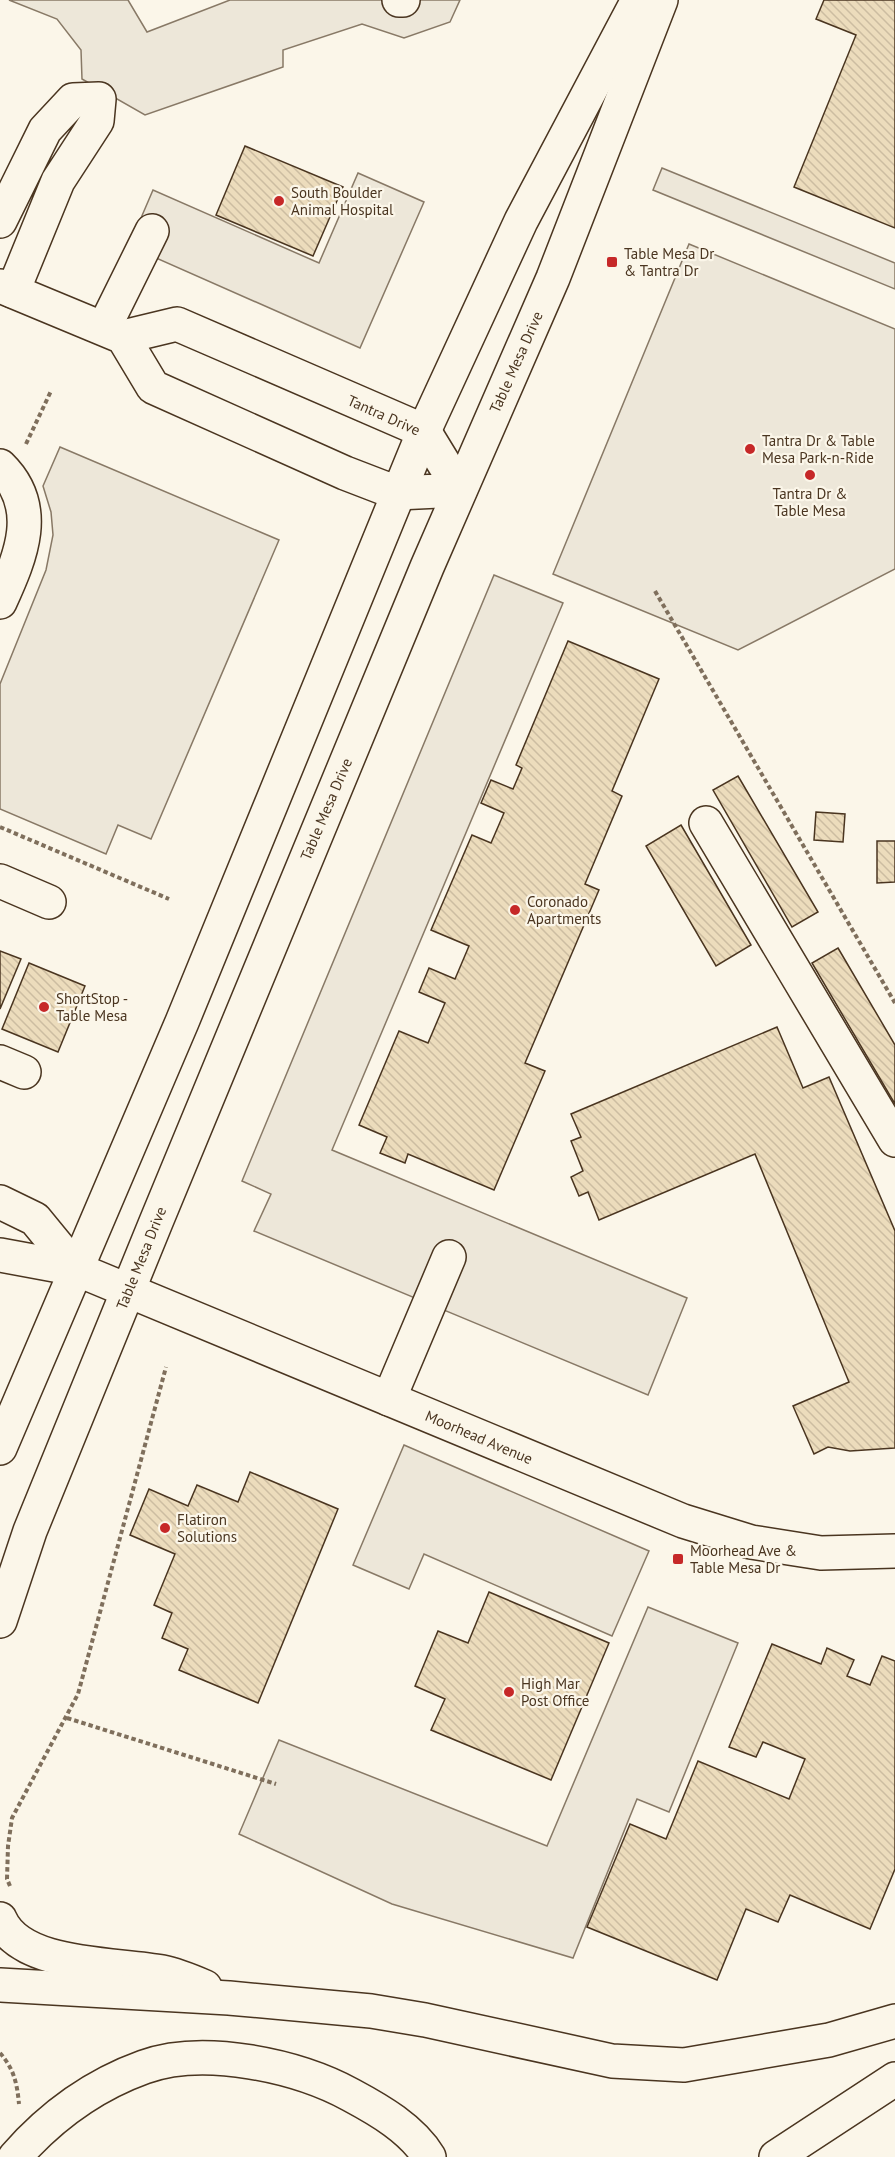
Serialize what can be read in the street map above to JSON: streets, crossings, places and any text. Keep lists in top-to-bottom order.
{
  "streets": {
    "main road": ["Table Mesa Drive", "Tantra Drive", "Moorhead Avenue"]
  },
  "crossings": [
    ["Table Mesa Drive", "Tantra Drive"],
    ["Table Mesa Drive", "Moorhead Avenue"]
  ],
  "places": {
    "other": [
      "South Boulder Animal Hospital",
      "Tantra Dr & Table Mesa Park-n-Ride",
      "Tantra Dr & Table Mesa",
      "Coronado Apartments",
      "ShortStop - Table Mesa",
      "Flatiron Solutions",
      "High Mar Post Office"
    ],
    "transit": ["Table Mesa Dr & Tantra Dr", "Moorhead Ave & Table Mesa Dr"]
  }
}
